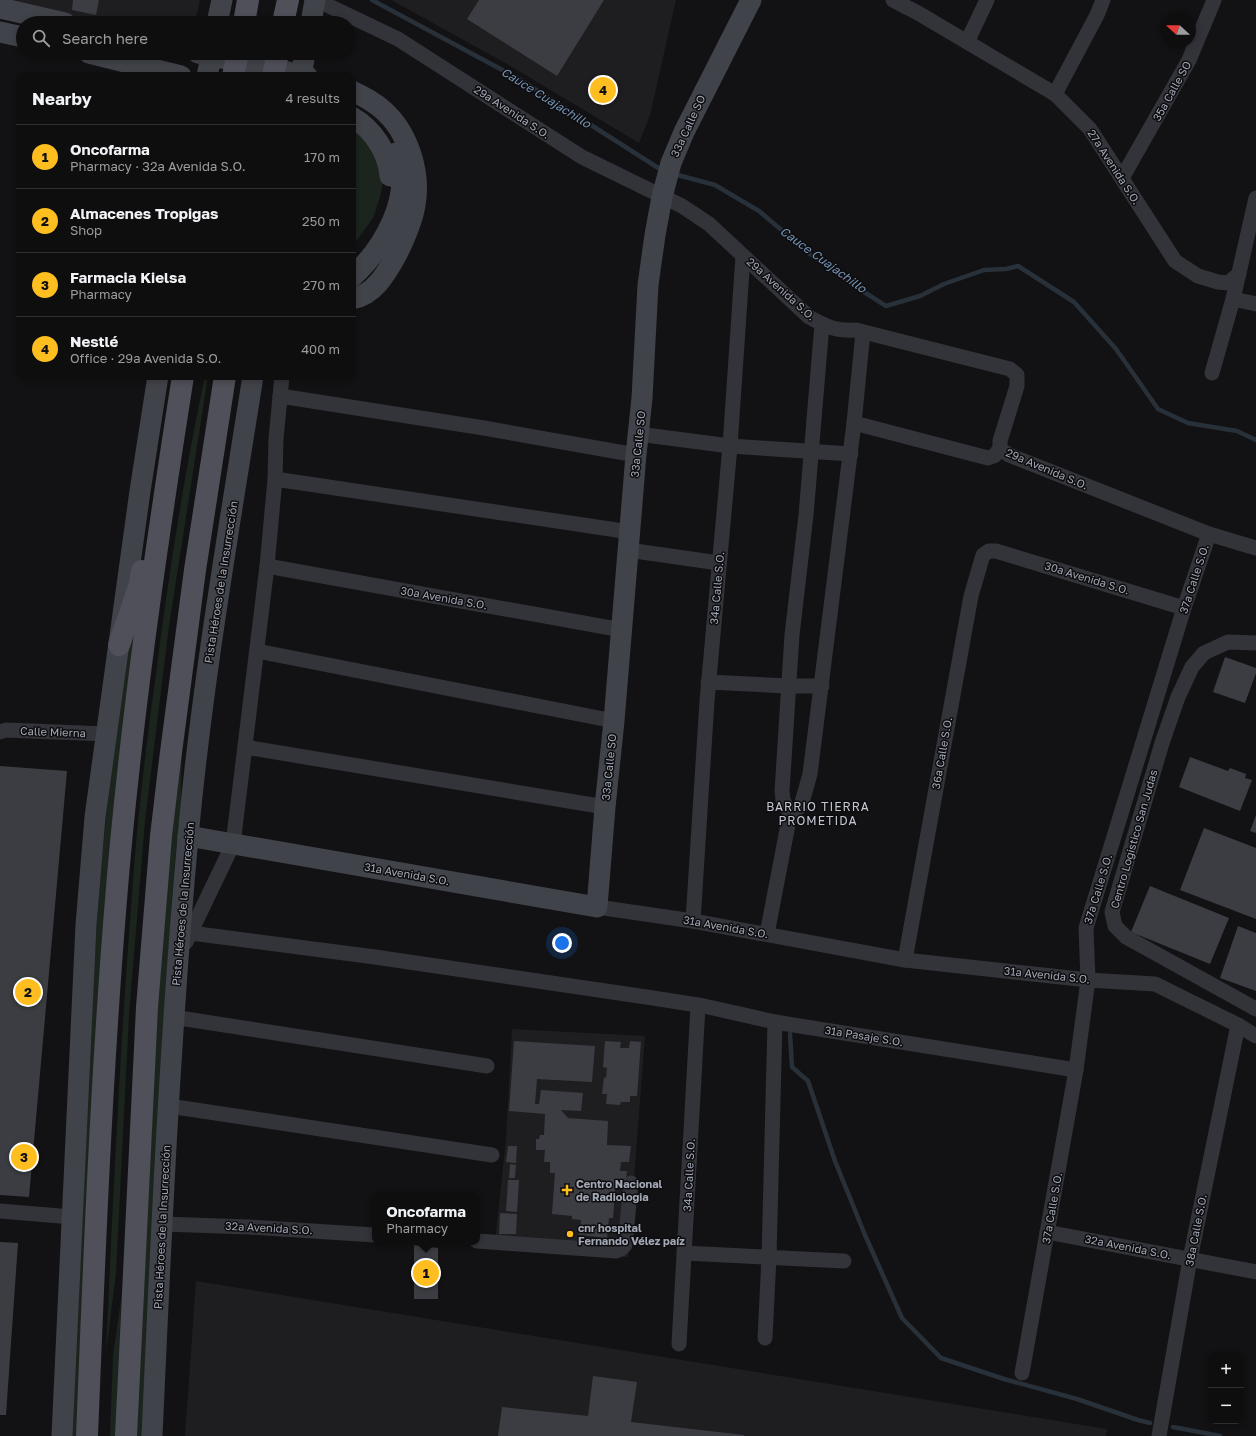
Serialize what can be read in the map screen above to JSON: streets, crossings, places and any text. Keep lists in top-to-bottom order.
{
  "streets": {
    "street": [
      "35a Calle SO",
      "29a Avenida S.O.",
      "33a Calle SO",
      "27a Avenida S.O.",
      "30a Avenida S.O.",
      "37a Calle S.O.",
      "Pista Héroes de la Insurrección",
      "34a Calle S.O.",
      "Calle Mierna",
      "36a Calle S.O.",
      "Centro Logistico San Judas",
      "31a Avenida S.O.",
      "31a Pasaje S.O.",
      "32a Avenida S.O.",
      "38a Calle S.O."
    ]
  },
  "crossings": [
    ["35a Calle SO", "27a Avenida S.O."],
    ["29a Avenida S.O.", "33a Calle SO"],
    ["29a Avenida S.O.", "37a Calle S.O."],
    ["29a Avenida S.O.", "34a Calle S.O."],
    ["33a Calle SO", "30a Avenida S.O."],
    ["33a Calle SO", "31a Avenida S.O."],
    ["30a Avenida S.O.", "37a Calle S.O."],
    ["30a Avenida S.O.", "36a Calle S.O."],
    ["37a Calle S.O.", "31a Avenida S.O."],
    ["37a Calle S.O.", "31a Pasaje S.O."],
    ["37a Calle S.O.", "32a Avenida S.O."],
    ["Pista Héroes de la Insurrección", "31a Avenida S.O."],
    ["Pista Héroes de la Insurrección", "32a Avenida S.O."],
    ["34a Calle S.O.", "31a Avenida S.O."],
    ["34a Calle S.O.", "31a Pasaje S.O."],
    ["36a Calle S.O.", "31a Avenida S.O."],
    ["31a Avenida S.O.", "38a Calle S.O."],
    ["32a Avenida S.O.", "38a Calle S.O."]
  ],
  "districts": ["BARRIO TIERRA PROMETIDA"],
  "water": ["Cauce Cuajachillo"],
  "places": {
    "health": ["Centro Nacional de Radiologia"],
    "other": ["cnr hospital Fernando Vélez paíz"]
  },
  "north": "left",
  "page": {
    "search": "Search here",
    "heading": ["Nearby", "4 results"],
    "pins": [
      "4",
      "2",
      "3",
      "1"
    ],
    "list": [
      {
        "mark": "1",
        "name": "Oncofarma",
        "note": "Pharmacy · 32a Avenida S.O.",
        "value": "170 m"
      },
      {
        "mark": "2",
        "name": "Almacenes Tropigas",
        "note": "Shop",
        "value": "250 m"
      },
      {
        "mark": "3",
        "name": "Farmacia Kielsa",
        "note": "Pharmacy",
        "value": "270 m"
      },
      {
        "mark": "4",
        "name": "Nestlé",
        "note": "Office · 29a Avenida S.O.",
        "value": "400 m"
      }
    ],
    "popup": ["Oncofarma", "Pharmacy"],
    "map_buttons": ["+", "−"]
  }
}
